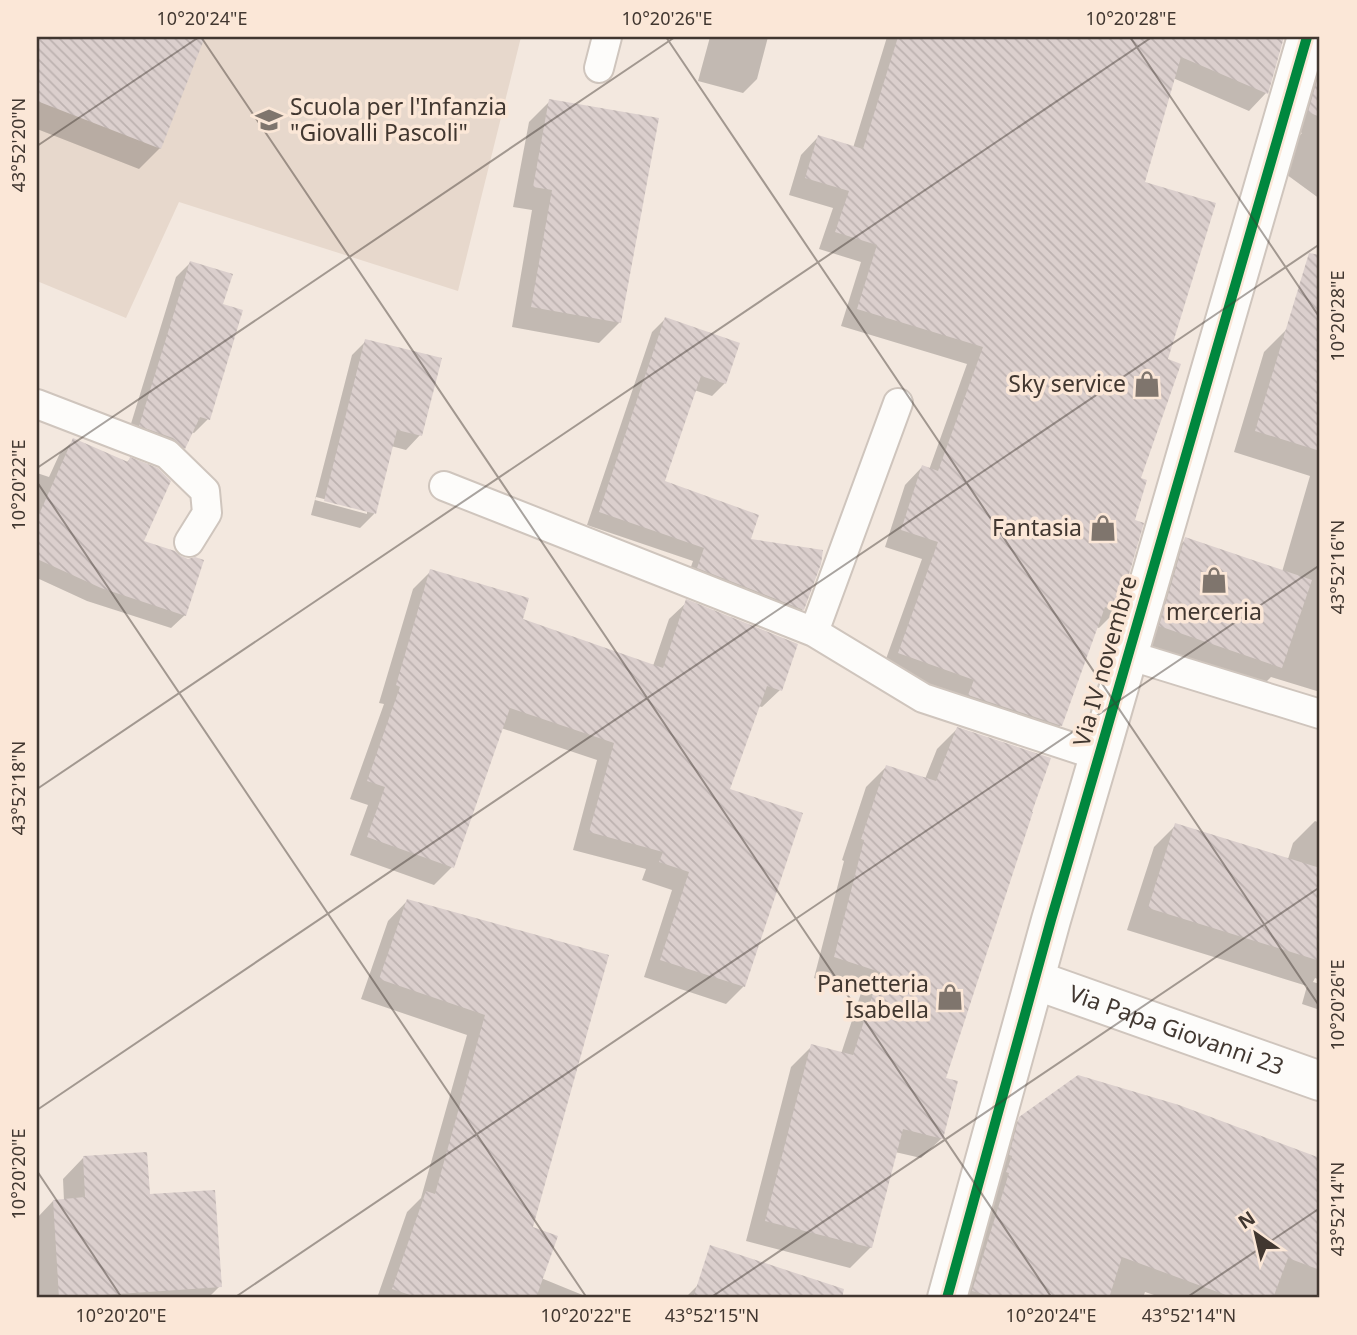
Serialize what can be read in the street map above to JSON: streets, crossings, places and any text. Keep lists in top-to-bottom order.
{
  "streets": {
    "street": ["Via IV novembre", "Via Papa Giovanni 23"]
  },
  "crossings": [
    ["Via IV novembre", "Via Papa Giovanni 23"]
  ],
  "places": {
    "school or university": ["Scuola per l'Infanzia \"Giovalli Pascoli\""],
    "shop": [
      "Sky service",
      "Fantasia",
      "merceria",
      "Panetteria Isabella"
    ]
  },
  "north": "top left",
  "coordinates": [
    "10°20'24\"E",
    "10°20'26\"E",
    "10°20'28\"E",
    "43°52'20\"N",
    "10°20'22\"E",
    "43°52'16\"N",
    "43°52'18\"N",
    "10°20'20\"E",
    "43°52'14\"N",
    "43°52'15\"N"
  ]
}
